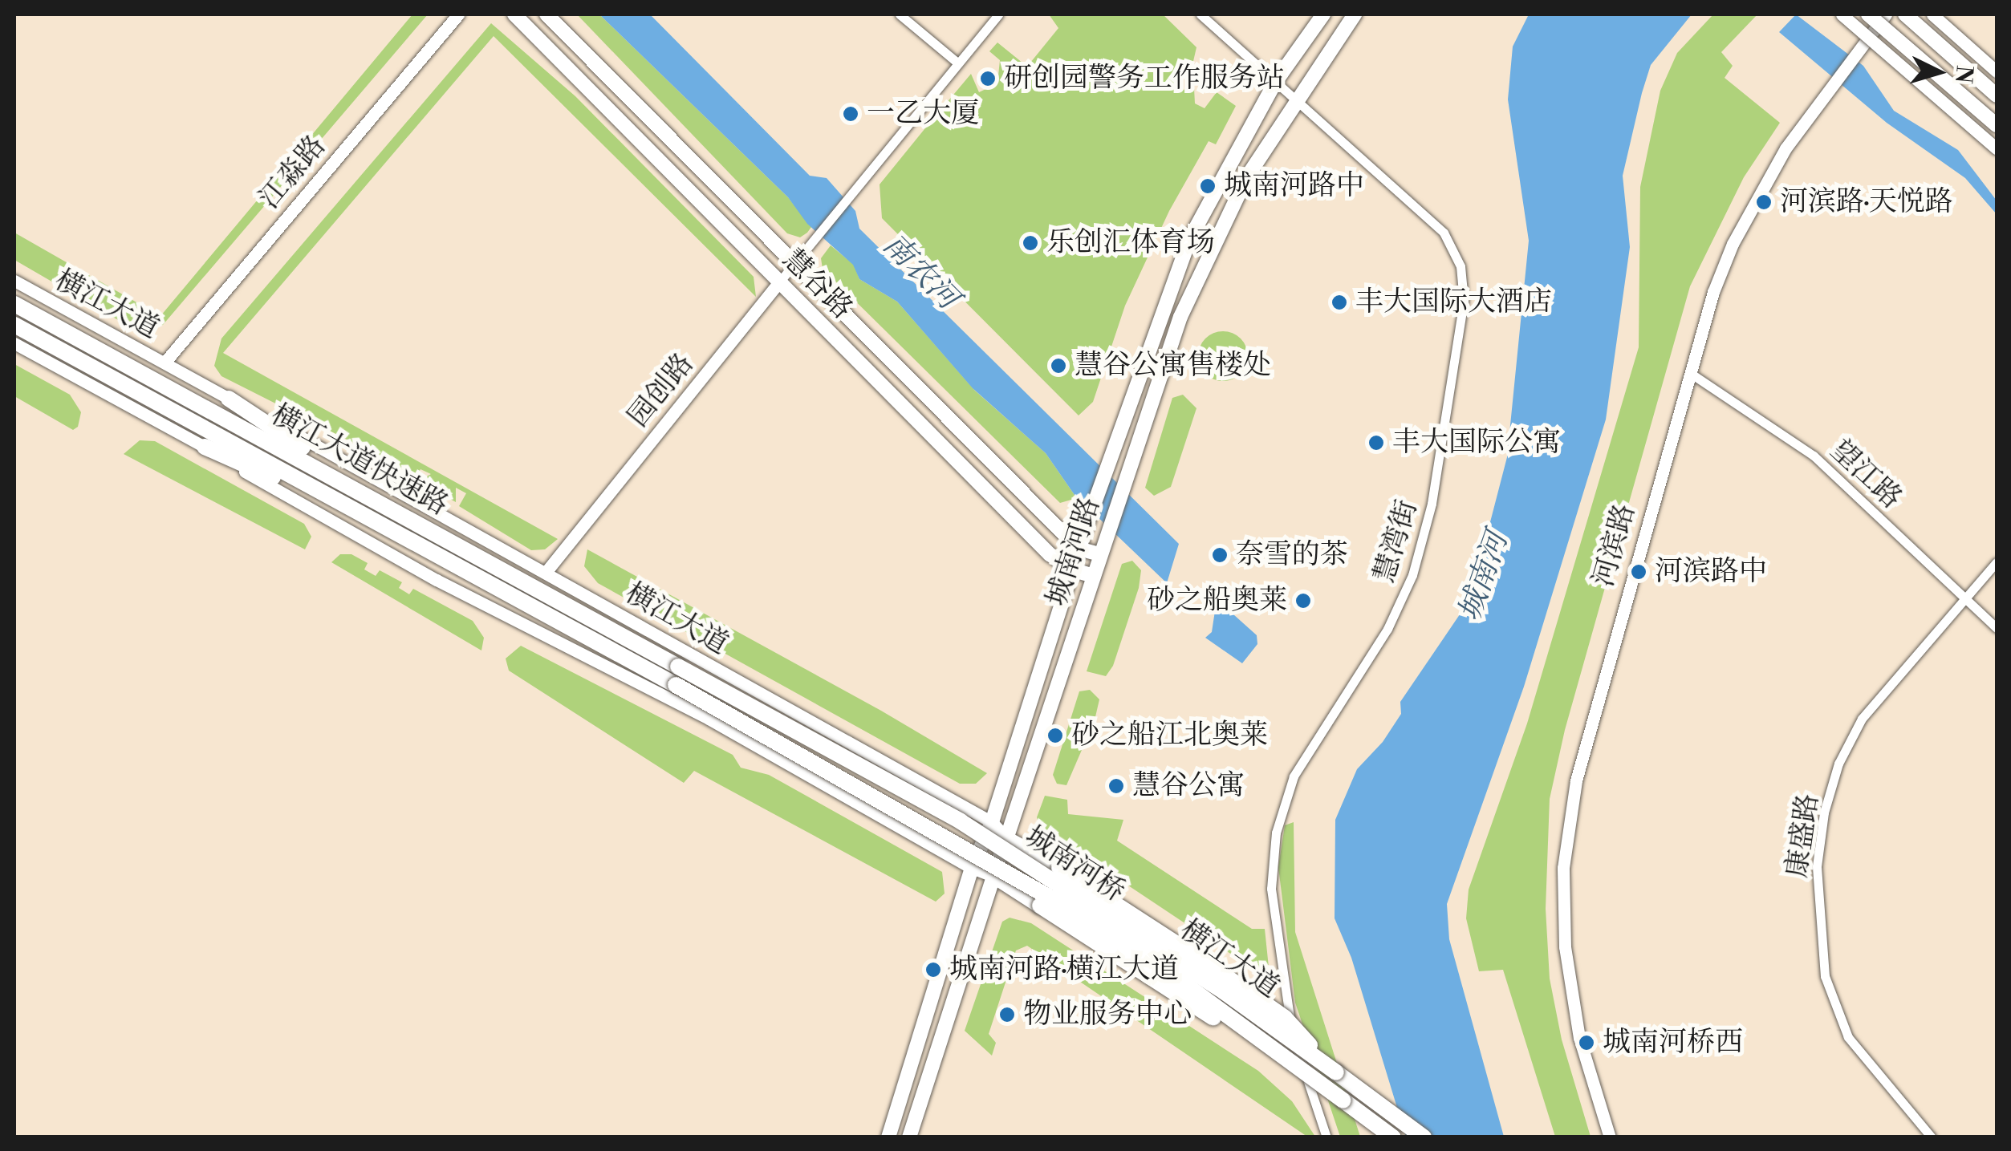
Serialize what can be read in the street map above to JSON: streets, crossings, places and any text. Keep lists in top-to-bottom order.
{
  "streets": {
    "highway": ["横江大道快速路", "城南河桥"],
    "main road": ["慧谷路", "城南河路"],
    "street": [
      "江淼路",
      "横江大道",
      "园创路",
      "望江路",
      "慧湾街",
      "河滨路",
      "康盛路"
    ]
  },
  "crossings": [
    ["江淼路", "横江大道"],
    ["慧谷路", "园创路"],
    ["慧谷路", "城南河路"],
    ["横江大道", "园创路"],
    ["横江大道", "慧湾街"],
    ["横江大道", "城南河路"],
    ["横江大道快速路", "城南河桥"],
    ["望江路", "河滨路"],
    ["望江路", "康盛路"],
    ["慧湾街", "城南河路"]
  ],
  "water": ["南农河", "城南河"],
  "places": [
    "研创园警务工作服务站",
    "一乙大厦",
    "城南河路中",
    "河滨路·天悦路",
    "乐创汇体育场",
    "丰大国际大酒店",
    "慧谷公寓售楼处",
    "丰大国际公寓",
    "奈雪的茶",
    "河滨路中",
    "砂之船奥莱",
    "砂之船江北奥莱",
    "慧谷公寓",
    "城南河路·横江大道",
    "物业服务中心",
    "城南河桥西"
  ],
  "north": "right"
}
